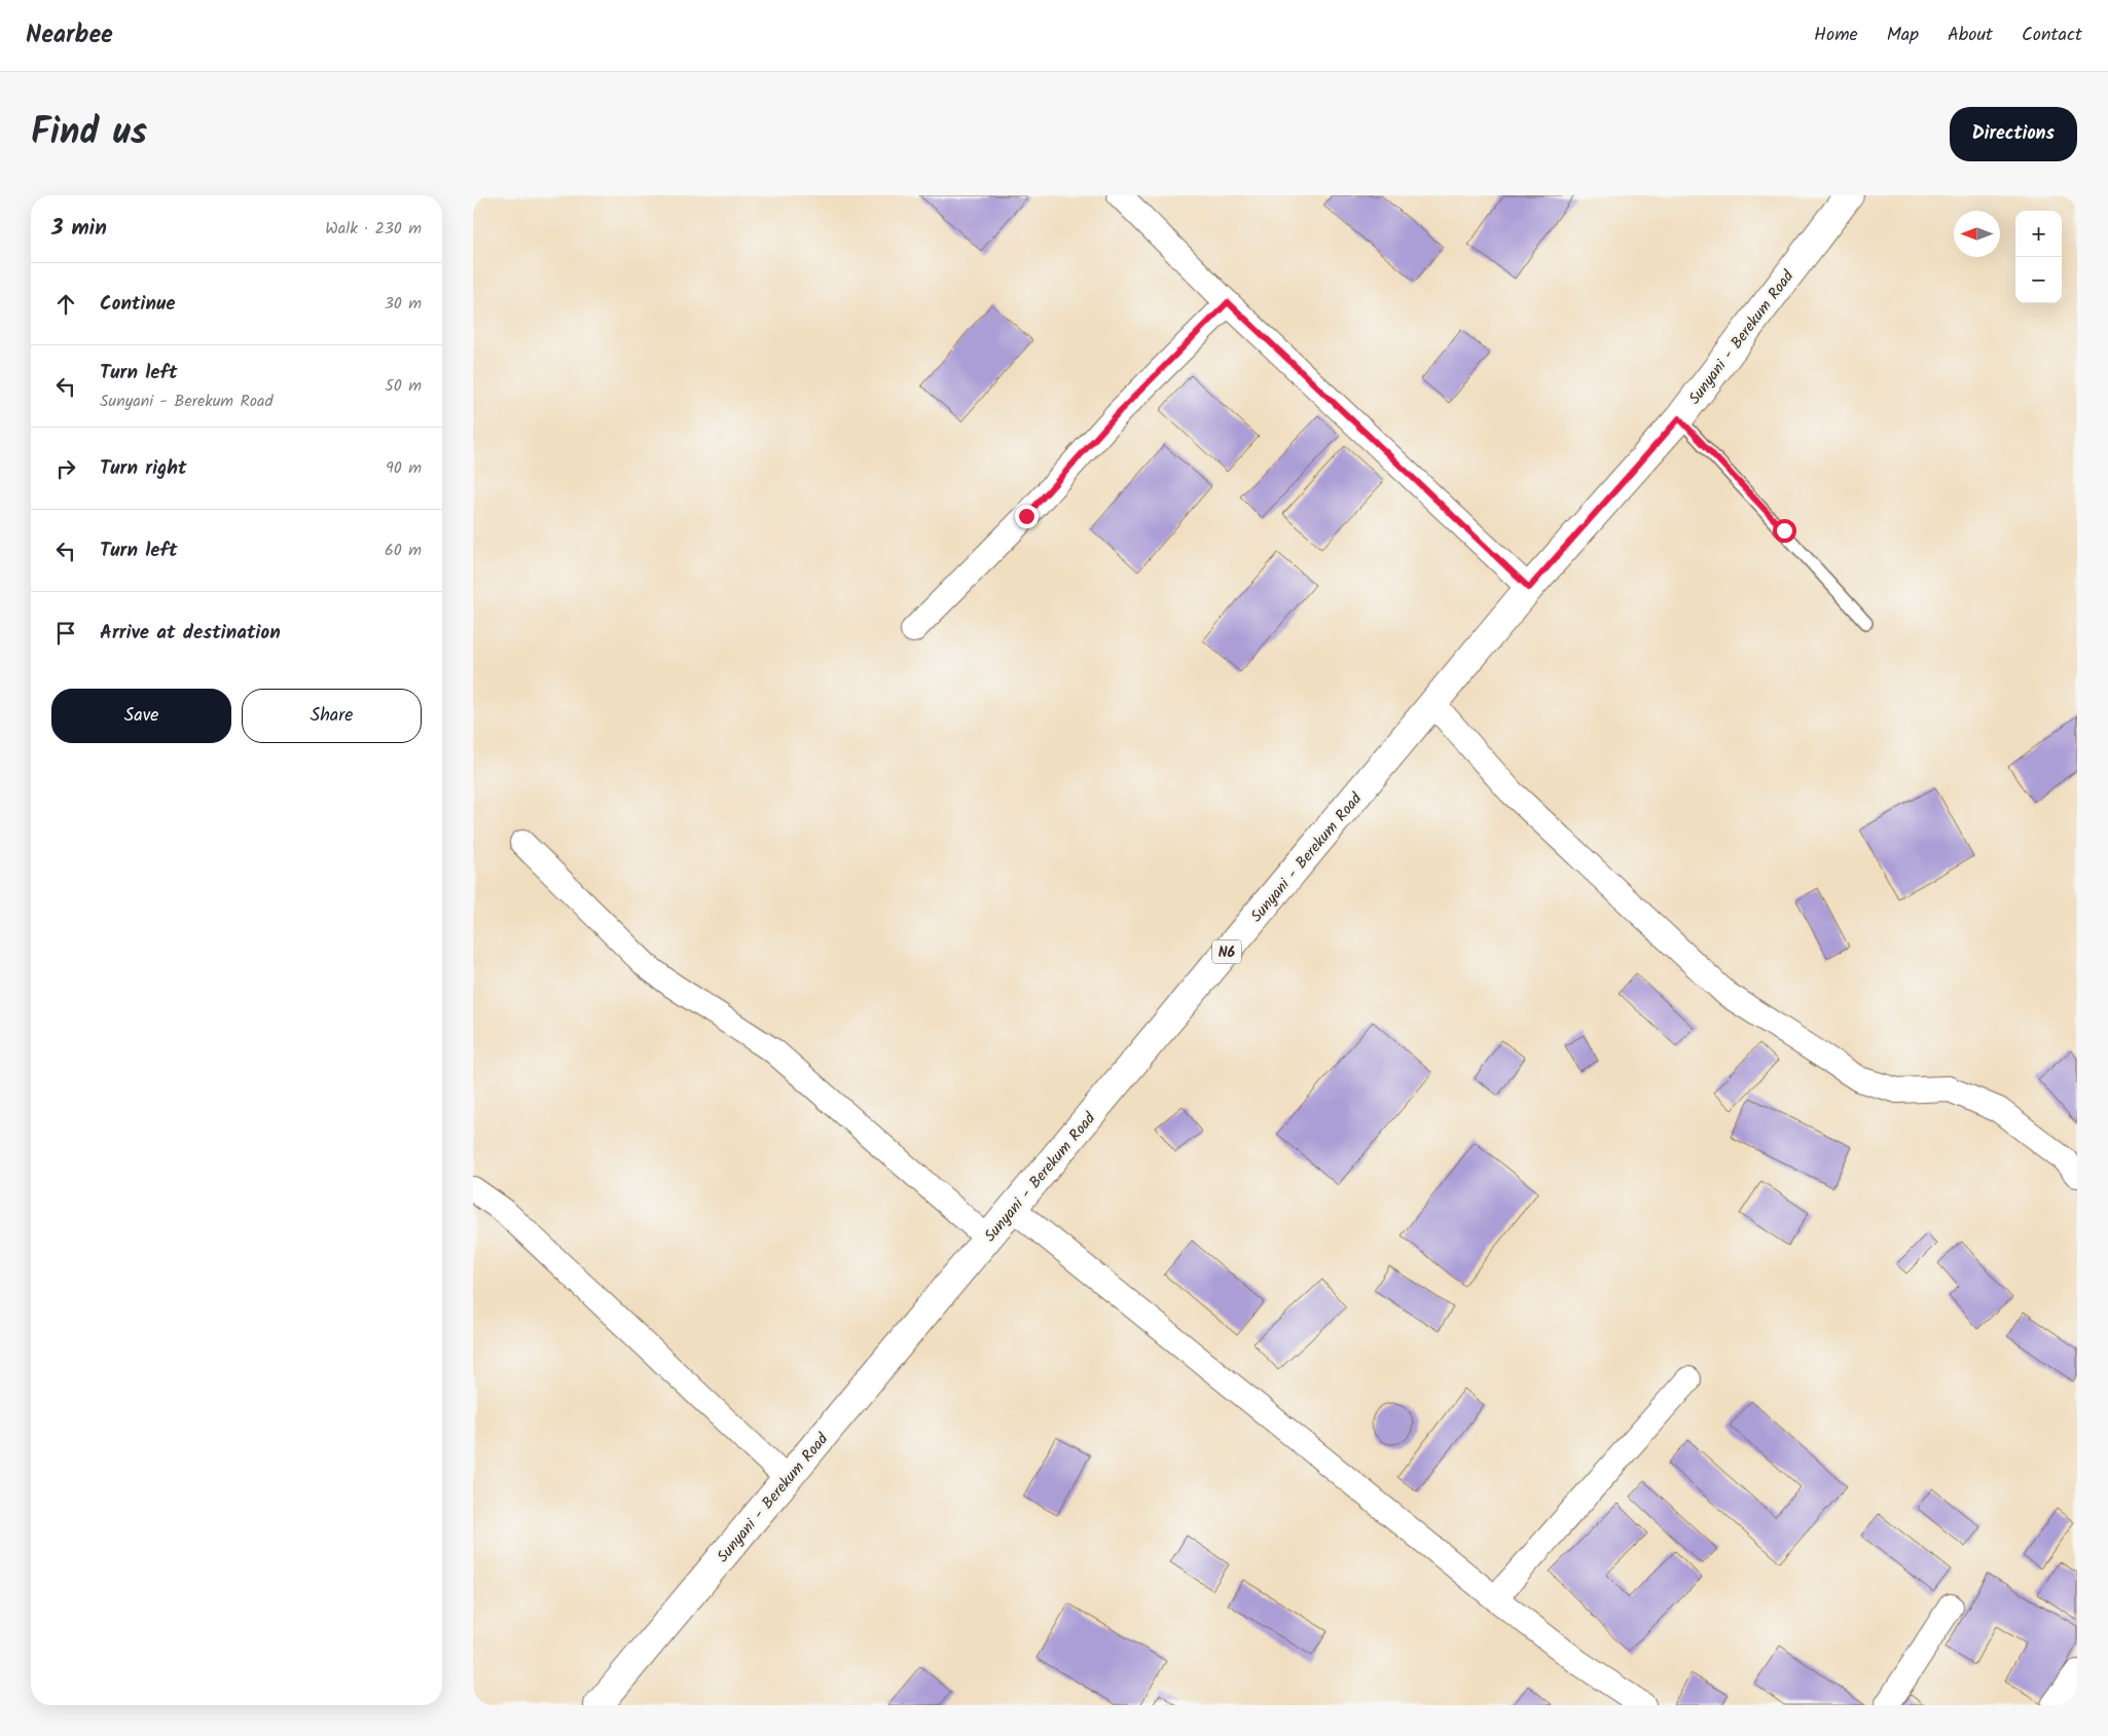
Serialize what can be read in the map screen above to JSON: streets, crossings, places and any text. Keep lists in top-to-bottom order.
{
  "streets": {
    "main road": ["Sunyani - Berekum Road", "N6"]
  },
  "north": "left",
  "page": {
    "header": "Nearbee",
    "nav": [
      "Home",
      "Map",
      "About",
      "Contact"
    ],
    "title": "Find us",
    "buttons": [
      "Directions",
      ["Save", "Share"]
    ],
    "heading": ["3 min", "Walk · 230 m"],
    "map_buttons": ["+", "−"],
    "list": [
      ["Continue", "30 m"],
      ["Turn left", "Sunyani - Berekum Road", "50 m"],
      ["Turn right", "90 m"],
      ["Turn left", "60 m"],
      "Arrive at destination"
    ]
  }
}
